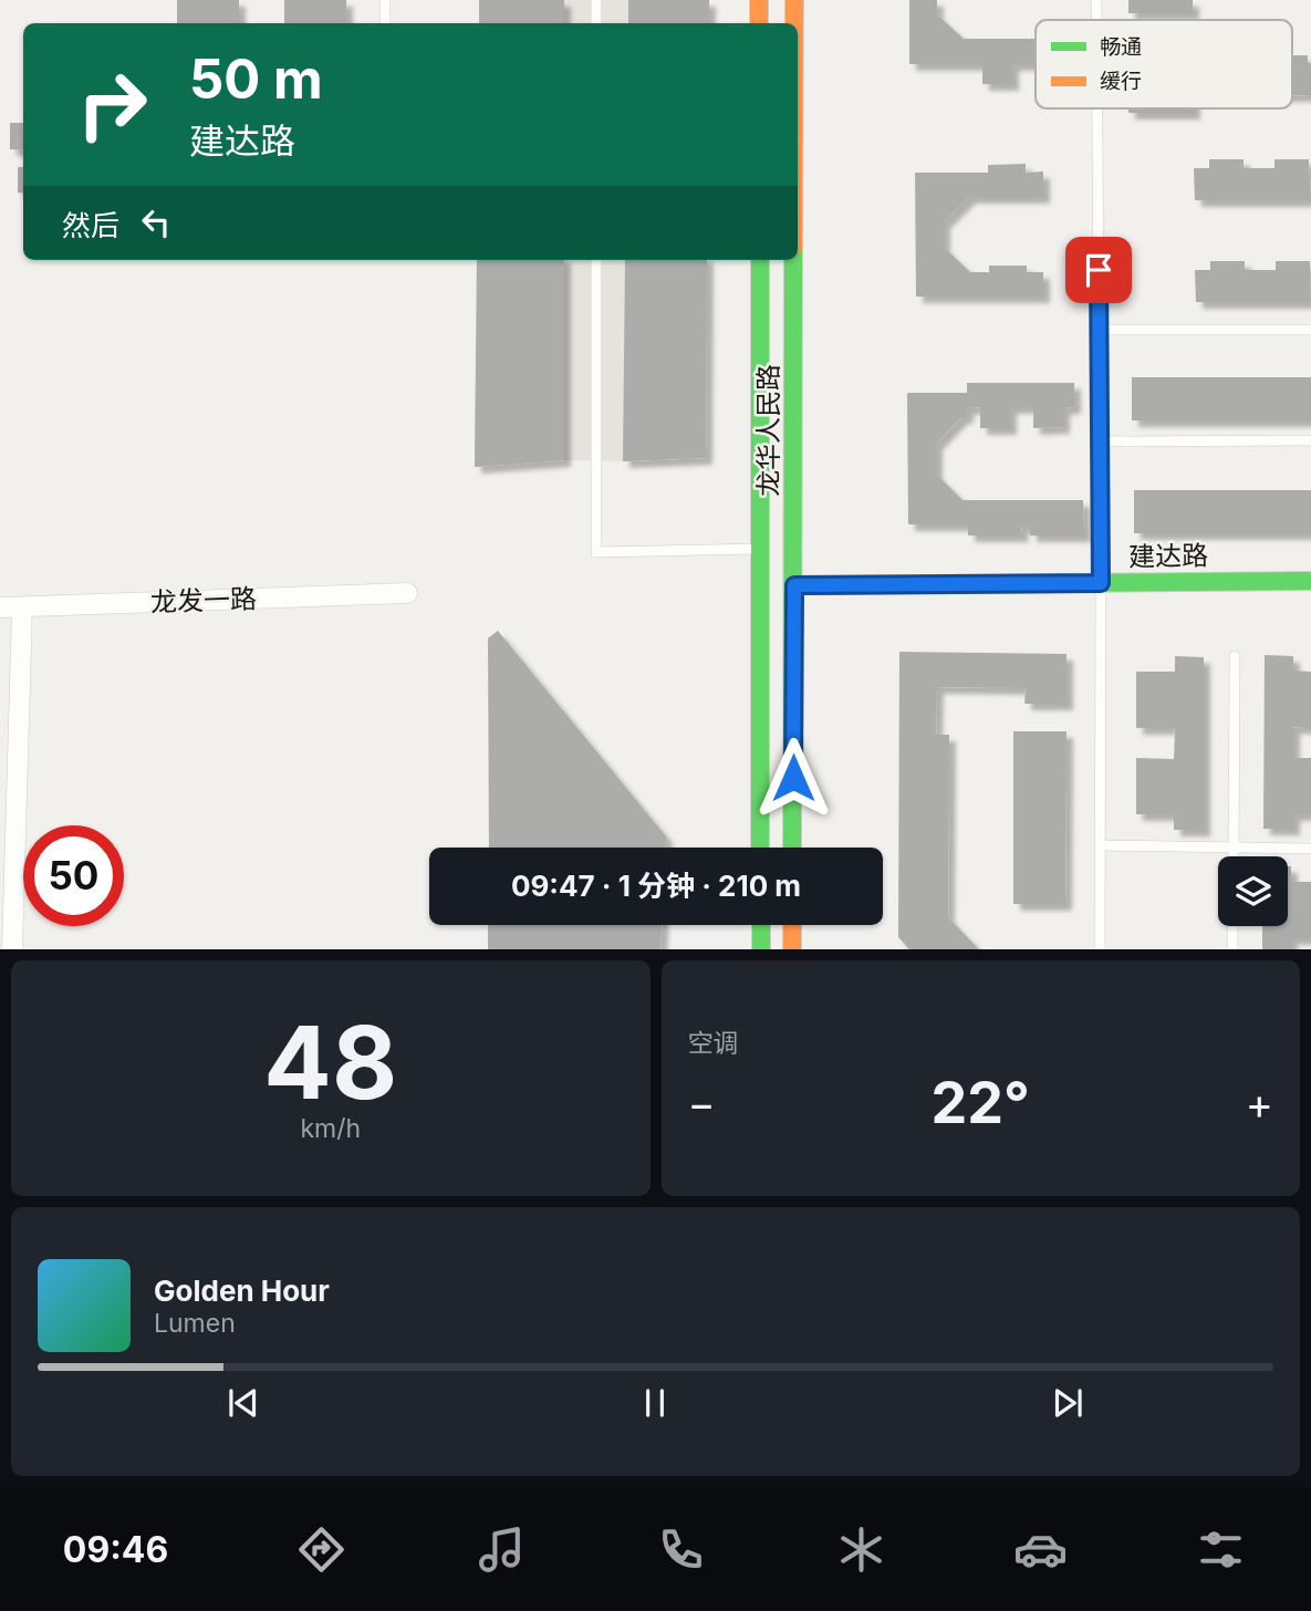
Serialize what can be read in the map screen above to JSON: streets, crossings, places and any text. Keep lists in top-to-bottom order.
{
  "streets": {
    "main road": ["龙华人民路", "建达路"],
    "street": ["龙发一路"]
  },
  "crossings": [
    ["龙华人民路", "建达路"]
  ],
  "legend": ["畅通", "缓行"],
  "page": {
    "turn": ["50 m", "建达路"],
    "then": "然后",
    "limit": "50",
    "trip": "09:47 · 1 分钟 · 210 m",
    "tile": [
      ["48", "km/h"],
      "空调"
    ],
    "heat": ["−", "22°", "+"],
    "song": ["Golden Hour", "Lumen"],
    "tabs": "09:46"
  }
}
